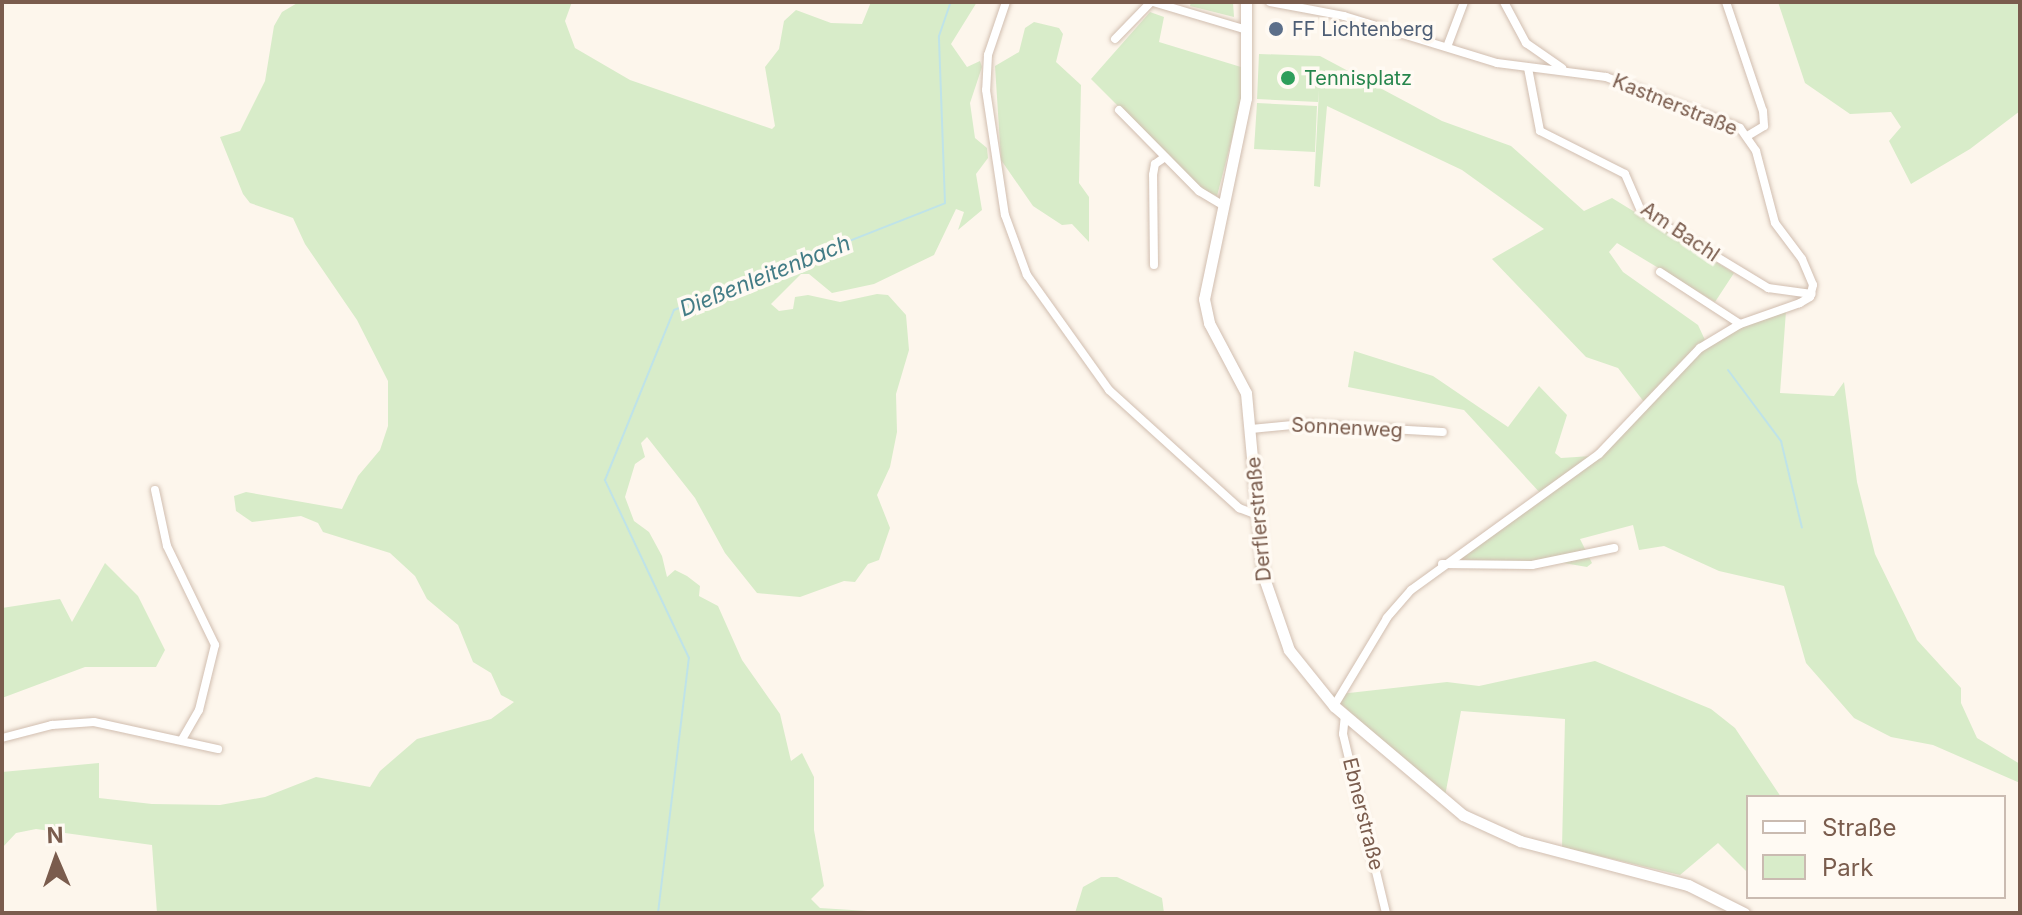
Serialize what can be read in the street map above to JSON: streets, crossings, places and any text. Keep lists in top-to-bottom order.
{
  "streets": {
    "street": [
      "Kastnerstraße",
      "Am Bachl",
      "Sonnenweg",
      "Derflerstraße",
      "Ebnerstraße"
    ]
  },
  "crossings": [
    ["Kastnerstraße", "Am Bachl"],
    ["Sonnenweg", "Derflerstraße"],
    ["Derflerstraße", "Ebnerstraße"]
  ],
  "water": ["Dießenleitenbach"],
  "places": ["FF Lichtenberg", "Tennisplatz"],
  "legend": ["Straße", "Park"],
  "north": "top"
}
